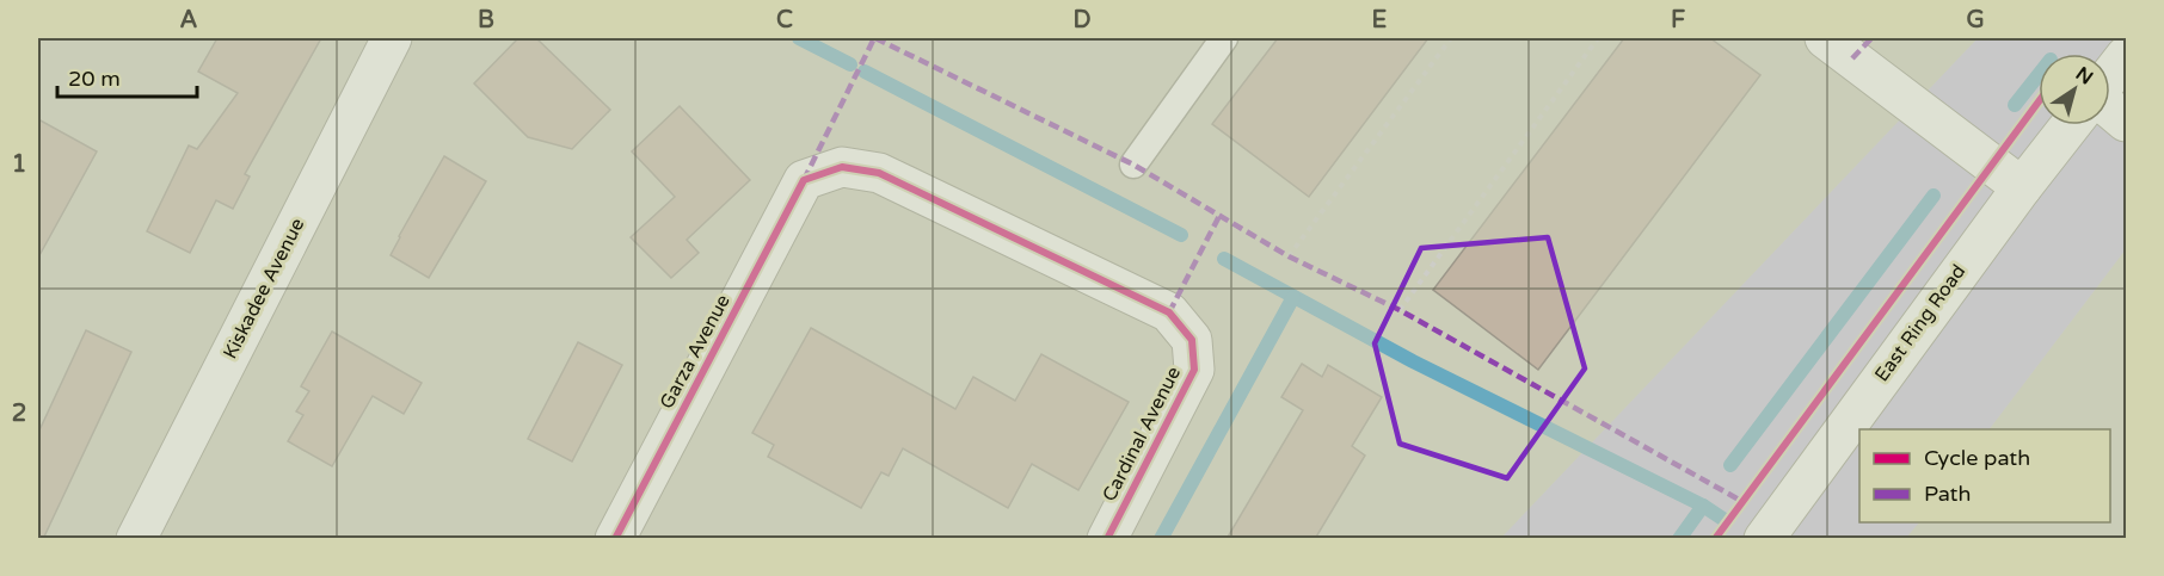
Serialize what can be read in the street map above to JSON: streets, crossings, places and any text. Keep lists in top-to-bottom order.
{
  "streets": {
    "street": [
      "Kiskadee Avenue",
      "East Ring Road",
      "Garza Avenue",
      "Cardinal Avenue"
    ]
  },
  "crossings": [
    ["Garza Avenue", "Cardinal Avenue"]
  ],
  "legend": ["Cycle path", "Path"],
  "scale_bar": "20 m",
  "north": "top right",
  "grid": {
    "columns": [
      "A",
      "B",
      "C",
      "D",
      "E",
      "F",
      "G"
    ],
    "rows": ["1", "2"]
  }
}
